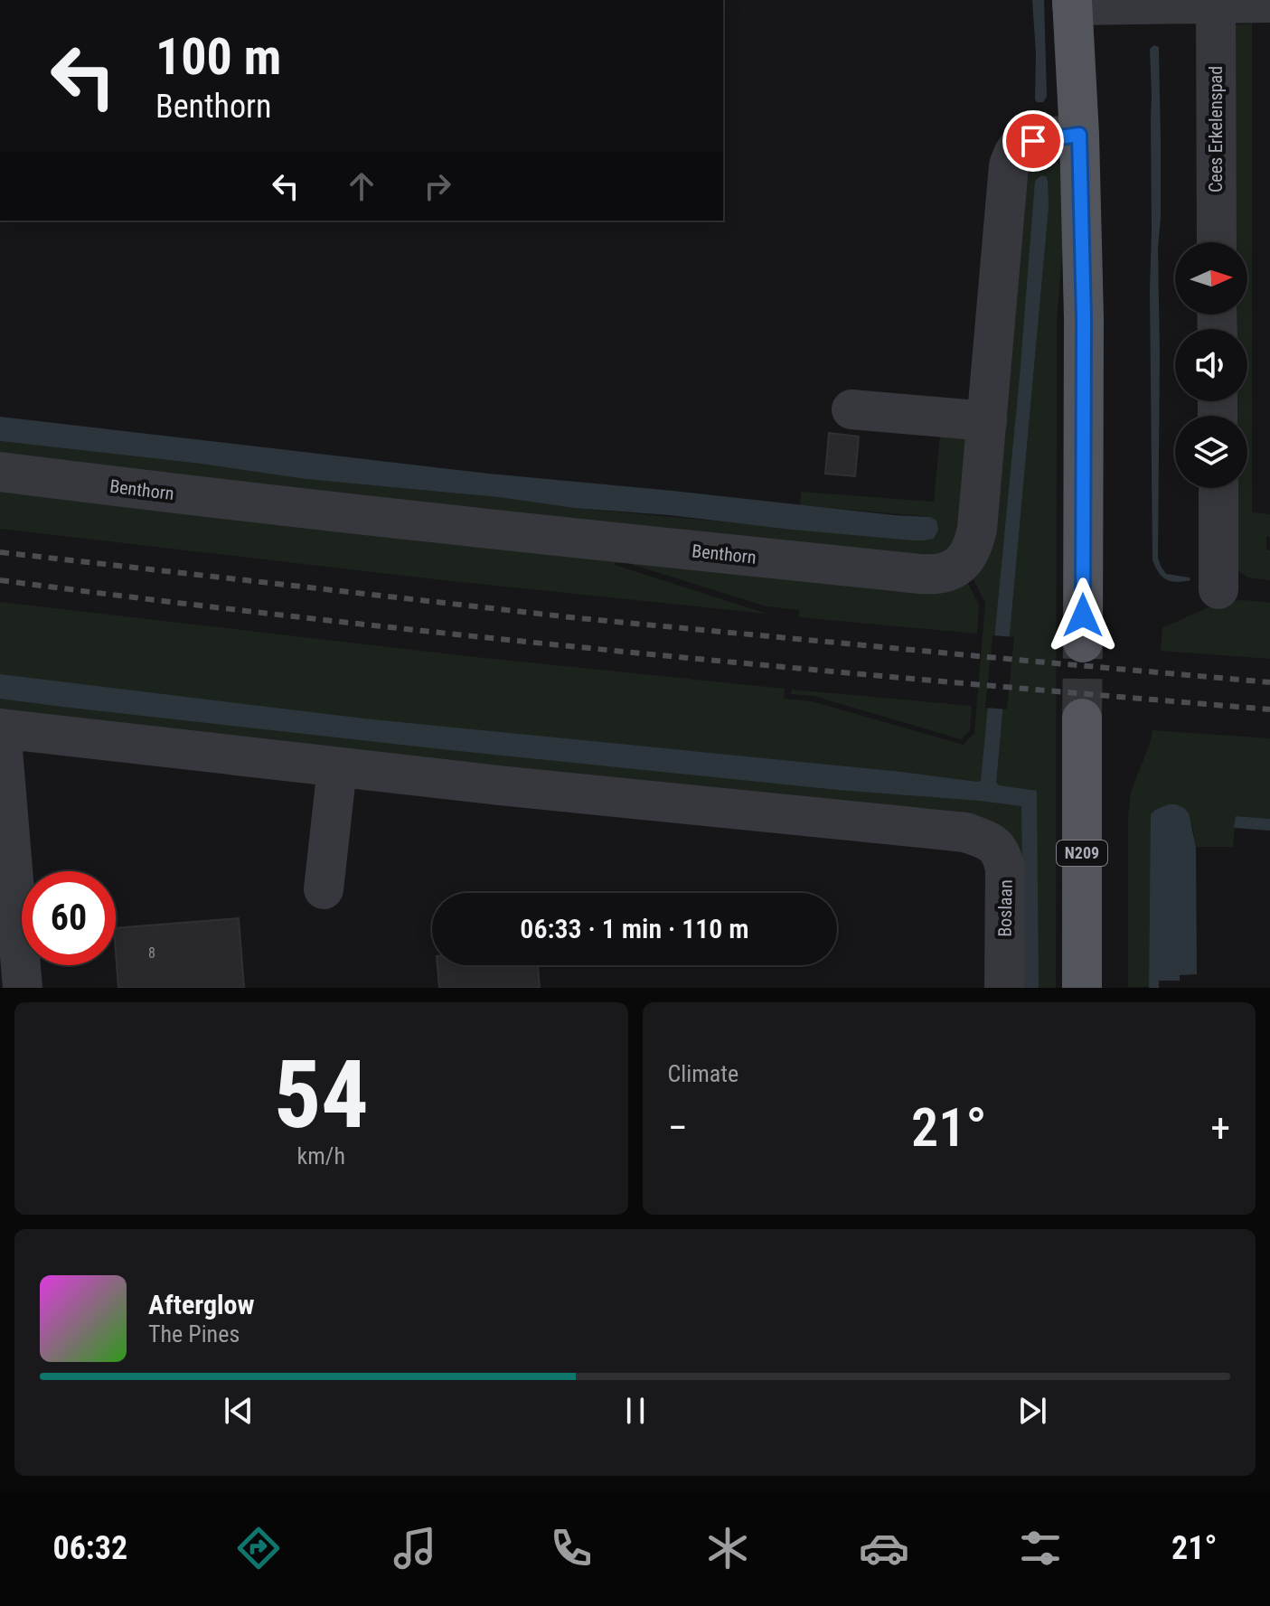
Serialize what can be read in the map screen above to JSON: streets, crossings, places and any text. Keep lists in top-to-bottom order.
{
  "streets": {
    "main road": ["N209"],
    "lane": ["Cees Erkelenspad", "Benthorn", "Boslaan"]
  },
  "house_numbers": ["8"],
  "north": "right",
  "page": {
    "turn": ["100 m", "Benthorn"],
    "limit": "60",
    "trip": "06:33 · 1 min · 110 m",
    "tile": [
      ["54", "km/h"],
      "Climate"
    ],
    "heat": ["−", "21°", "+"],
    "song": ["Afterglow", "The Pines"],
    "tabs": ["06:32", "21°"]
  }
}
